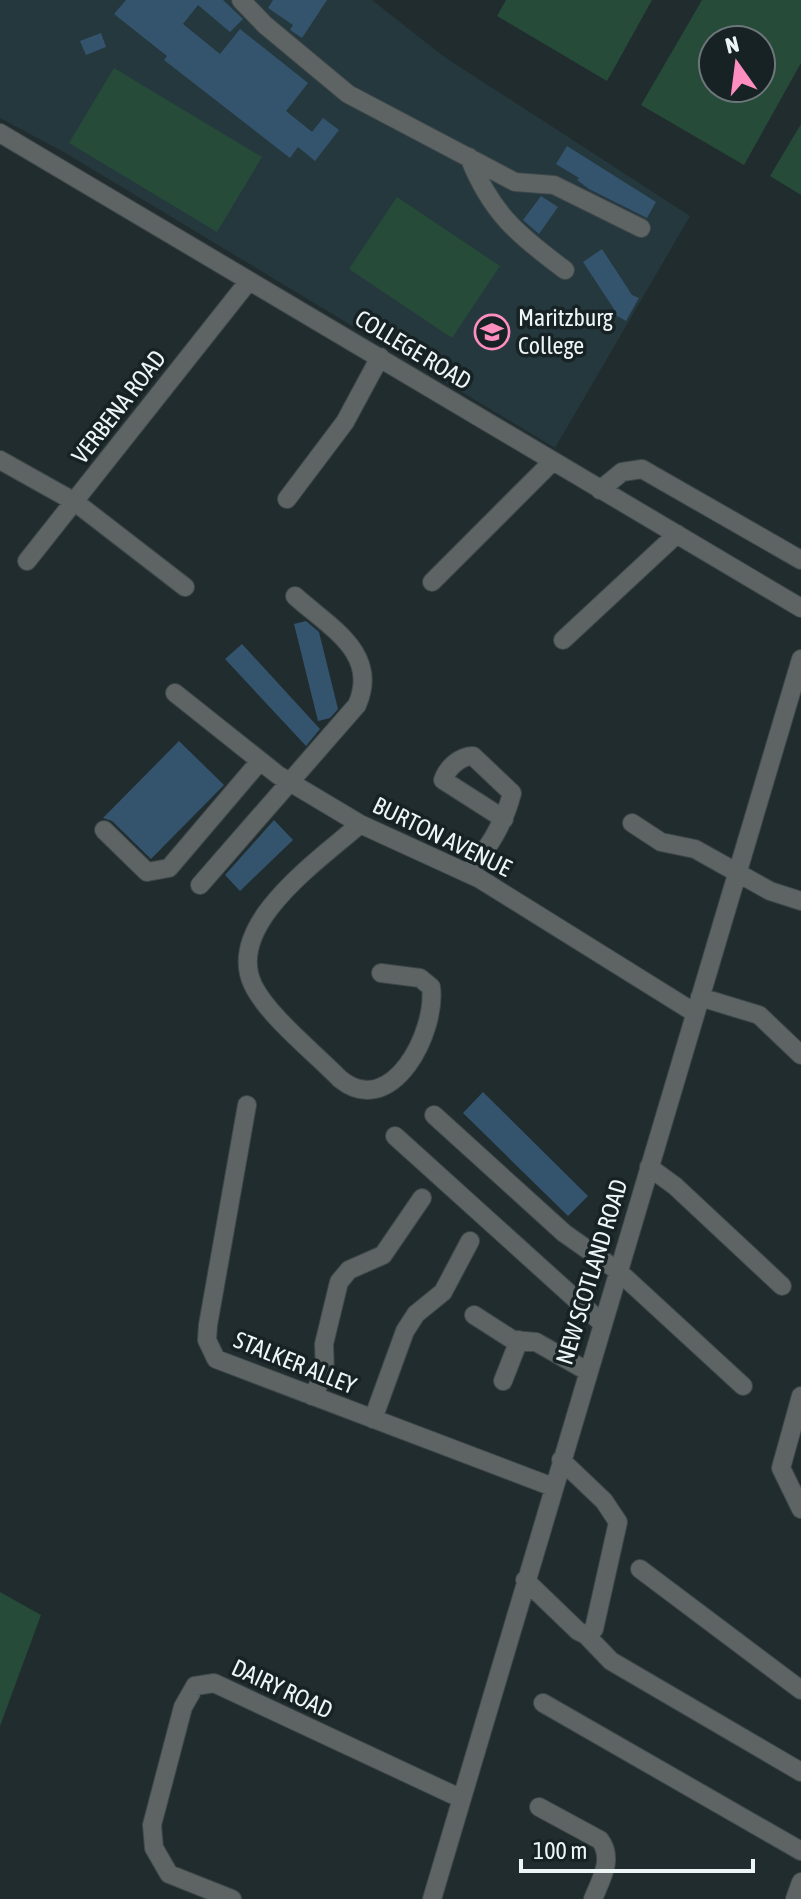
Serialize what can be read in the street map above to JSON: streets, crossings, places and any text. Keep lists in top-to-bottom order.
{
  "streets": {
    "street": [
      "COLLEGE ROAD",
      "VERBENA ROAD",
      "BURTON AVENUE",
      "NEW SCOTLAND ROAD",
      "STALKER ALLEY",
      "DAIRY ROAD"
    ]
  },
  "crossings": [
    ["COLLEGE ROAD", "VERBENA ROAD"],
    ["BURTON AVENUE", "NEW SCOTLAND ROAD"],
    ["NEW SCOTLAND ROAD", "STALKER ALLEY"],
    ["NEW SCOTLAND ROAD", "DAIRY ROAD"]
  ],
  "places": {
    "school or university": ["Maritzburg College"]
  },
  "scale_bar": "100 m",
  "north": "top"
}
